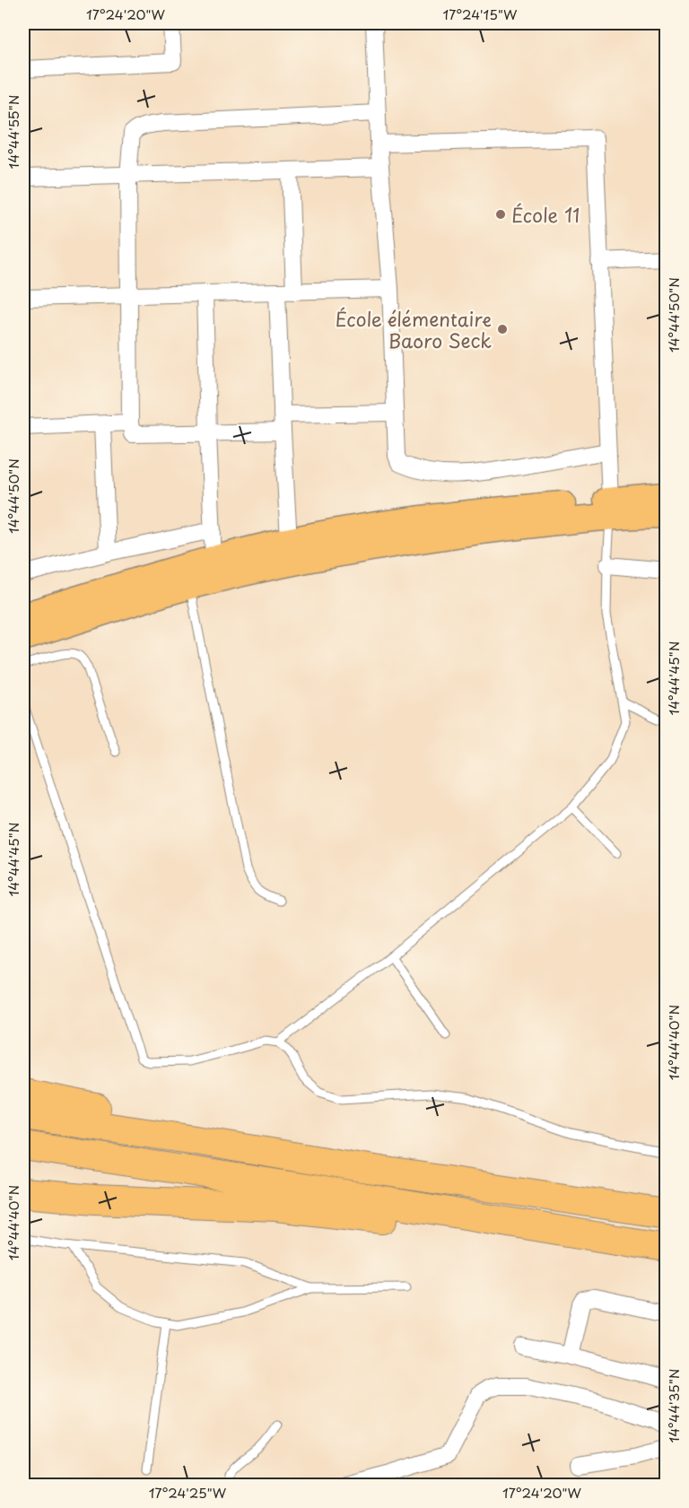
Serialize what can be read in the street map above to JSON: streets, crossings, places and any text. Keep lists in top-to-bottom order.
{
  "places": ["École 11", "École élémentaire Baoro Seck"],
  "coordinates": [
    "17°24'20\"W",
    "17°24'15\"W",
    "14°44'55\"N",
    "14°44'50\"N",
    "14°44'45\"N",
    "14°44'40\"N",
    "14°44'35\"N",
    "17°24'25\"W"
  ]
}
